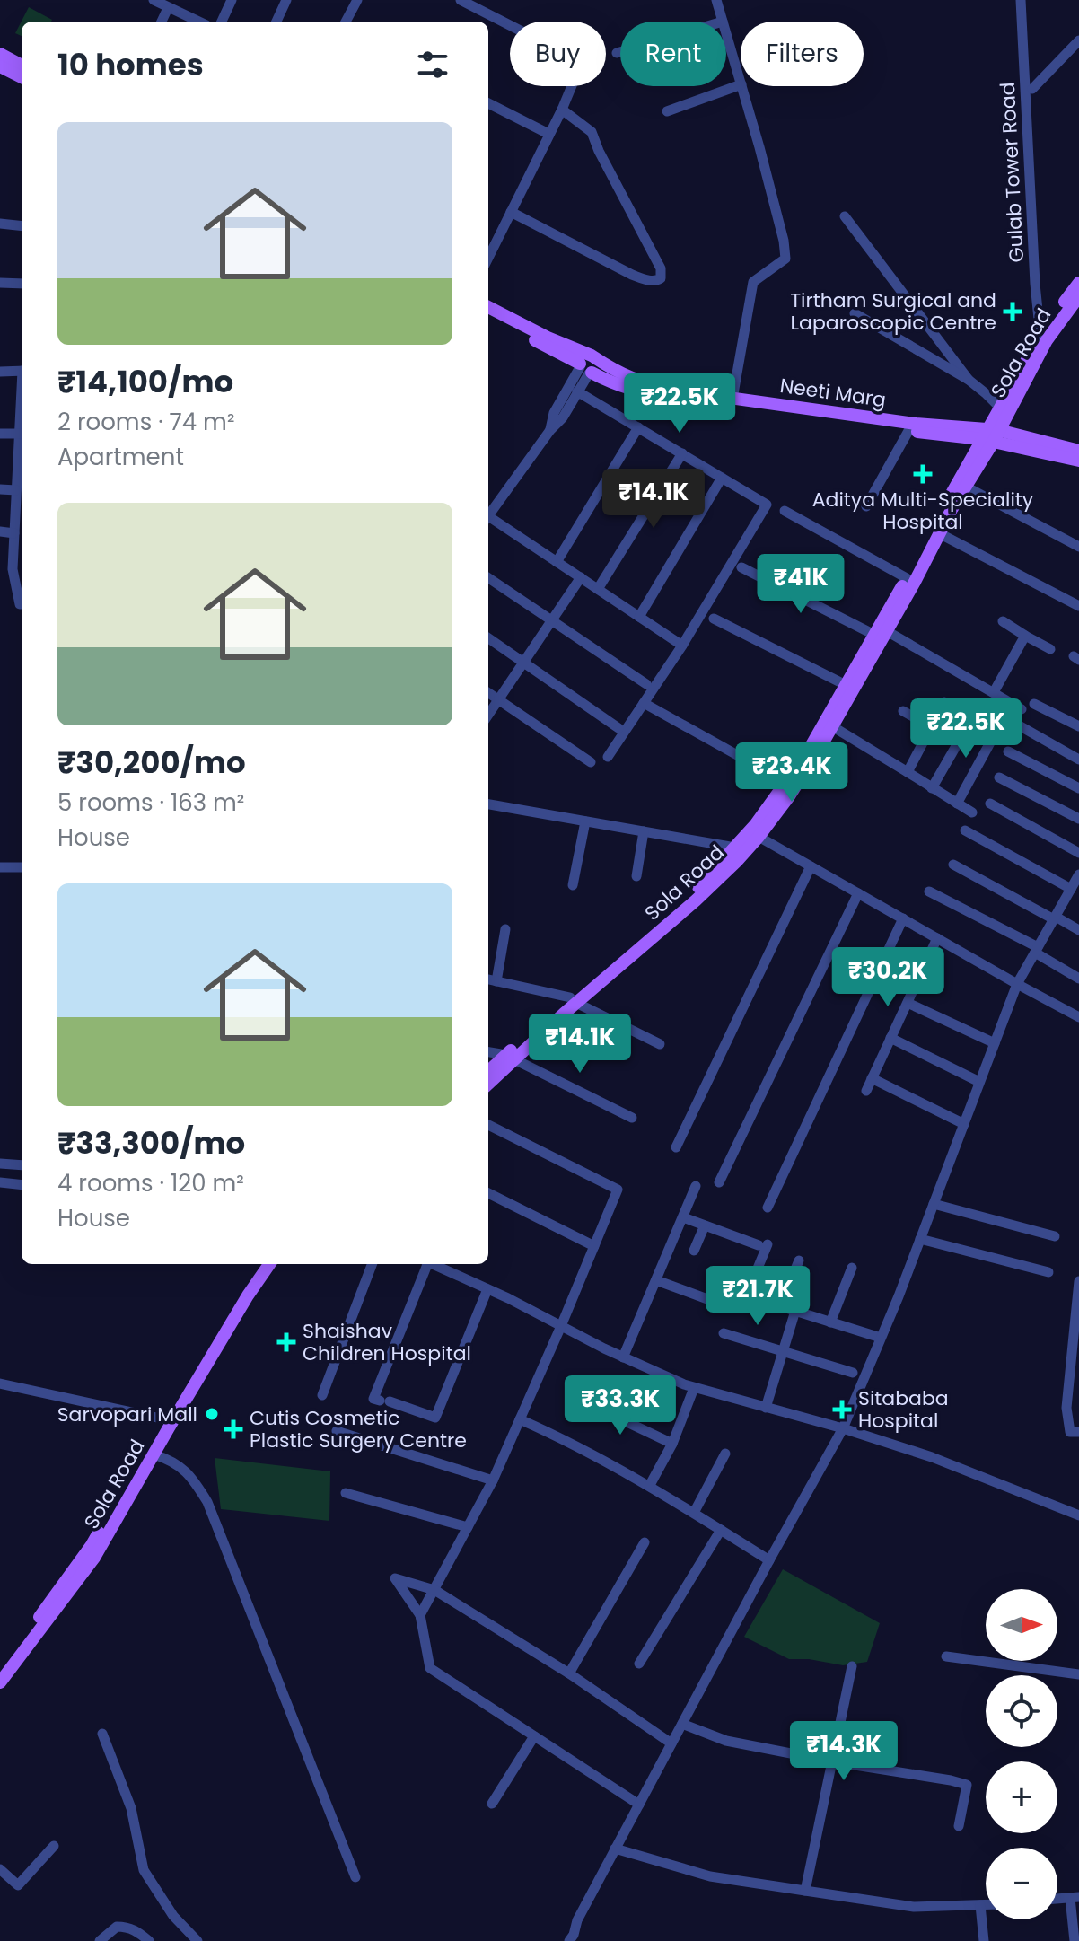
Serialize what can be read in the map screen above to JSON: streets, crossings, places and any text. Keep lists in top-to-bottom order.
{
  "streets": {
    "main road": ["Sola Road", "Neeti Marg"],
    "street": ["Gulab Tower Road"]
  },
  "crossings": [
    ["Gulab Tower Road", "Sola Road"],
    ["Sola Road", "Neeti Marg"]
  ],
  "places": {
    "health": [
      "Tirtham Surgical and Laparoscopic Centre",
      "Aditya Multi-Speciality Hospital",
      "Shaishav Children Hospital",
      "Sitababa Hospital",
      "Cutis Cosmetic Plastic Surgery Centre"
    ],
    "other": ["Sarvopari Mall"]
  },
  "north": "right",
  "page": {
    "chip": ["Buy", "Rent", "Filters"],
    "heading": "10 homes",
    "list": [
      {
        "name": "₹14,100/mo",
        "note": "2 rooms · 74 m² · Apartment"
      },
      {
        "name": "₹30,200/mo",
        "note": "5 rooms · 163 m² · House"
      },
      {
        "name": "₹33,300/mo",
        "note": "4 rooms · 120 m² · House"
      }
    ],
    "price": [
      "₹22.5K",
      "₹14.1K",
      "₹41K",
      "₹22.5K",
      "₹23.4K",
      "₹30.2K",
      "₹14.1K",
      "₹21.7K",
      "₹33.3K",
      "₹14.3K"
    ],
    "map_buttons": ["+", "−"]
  }
}
